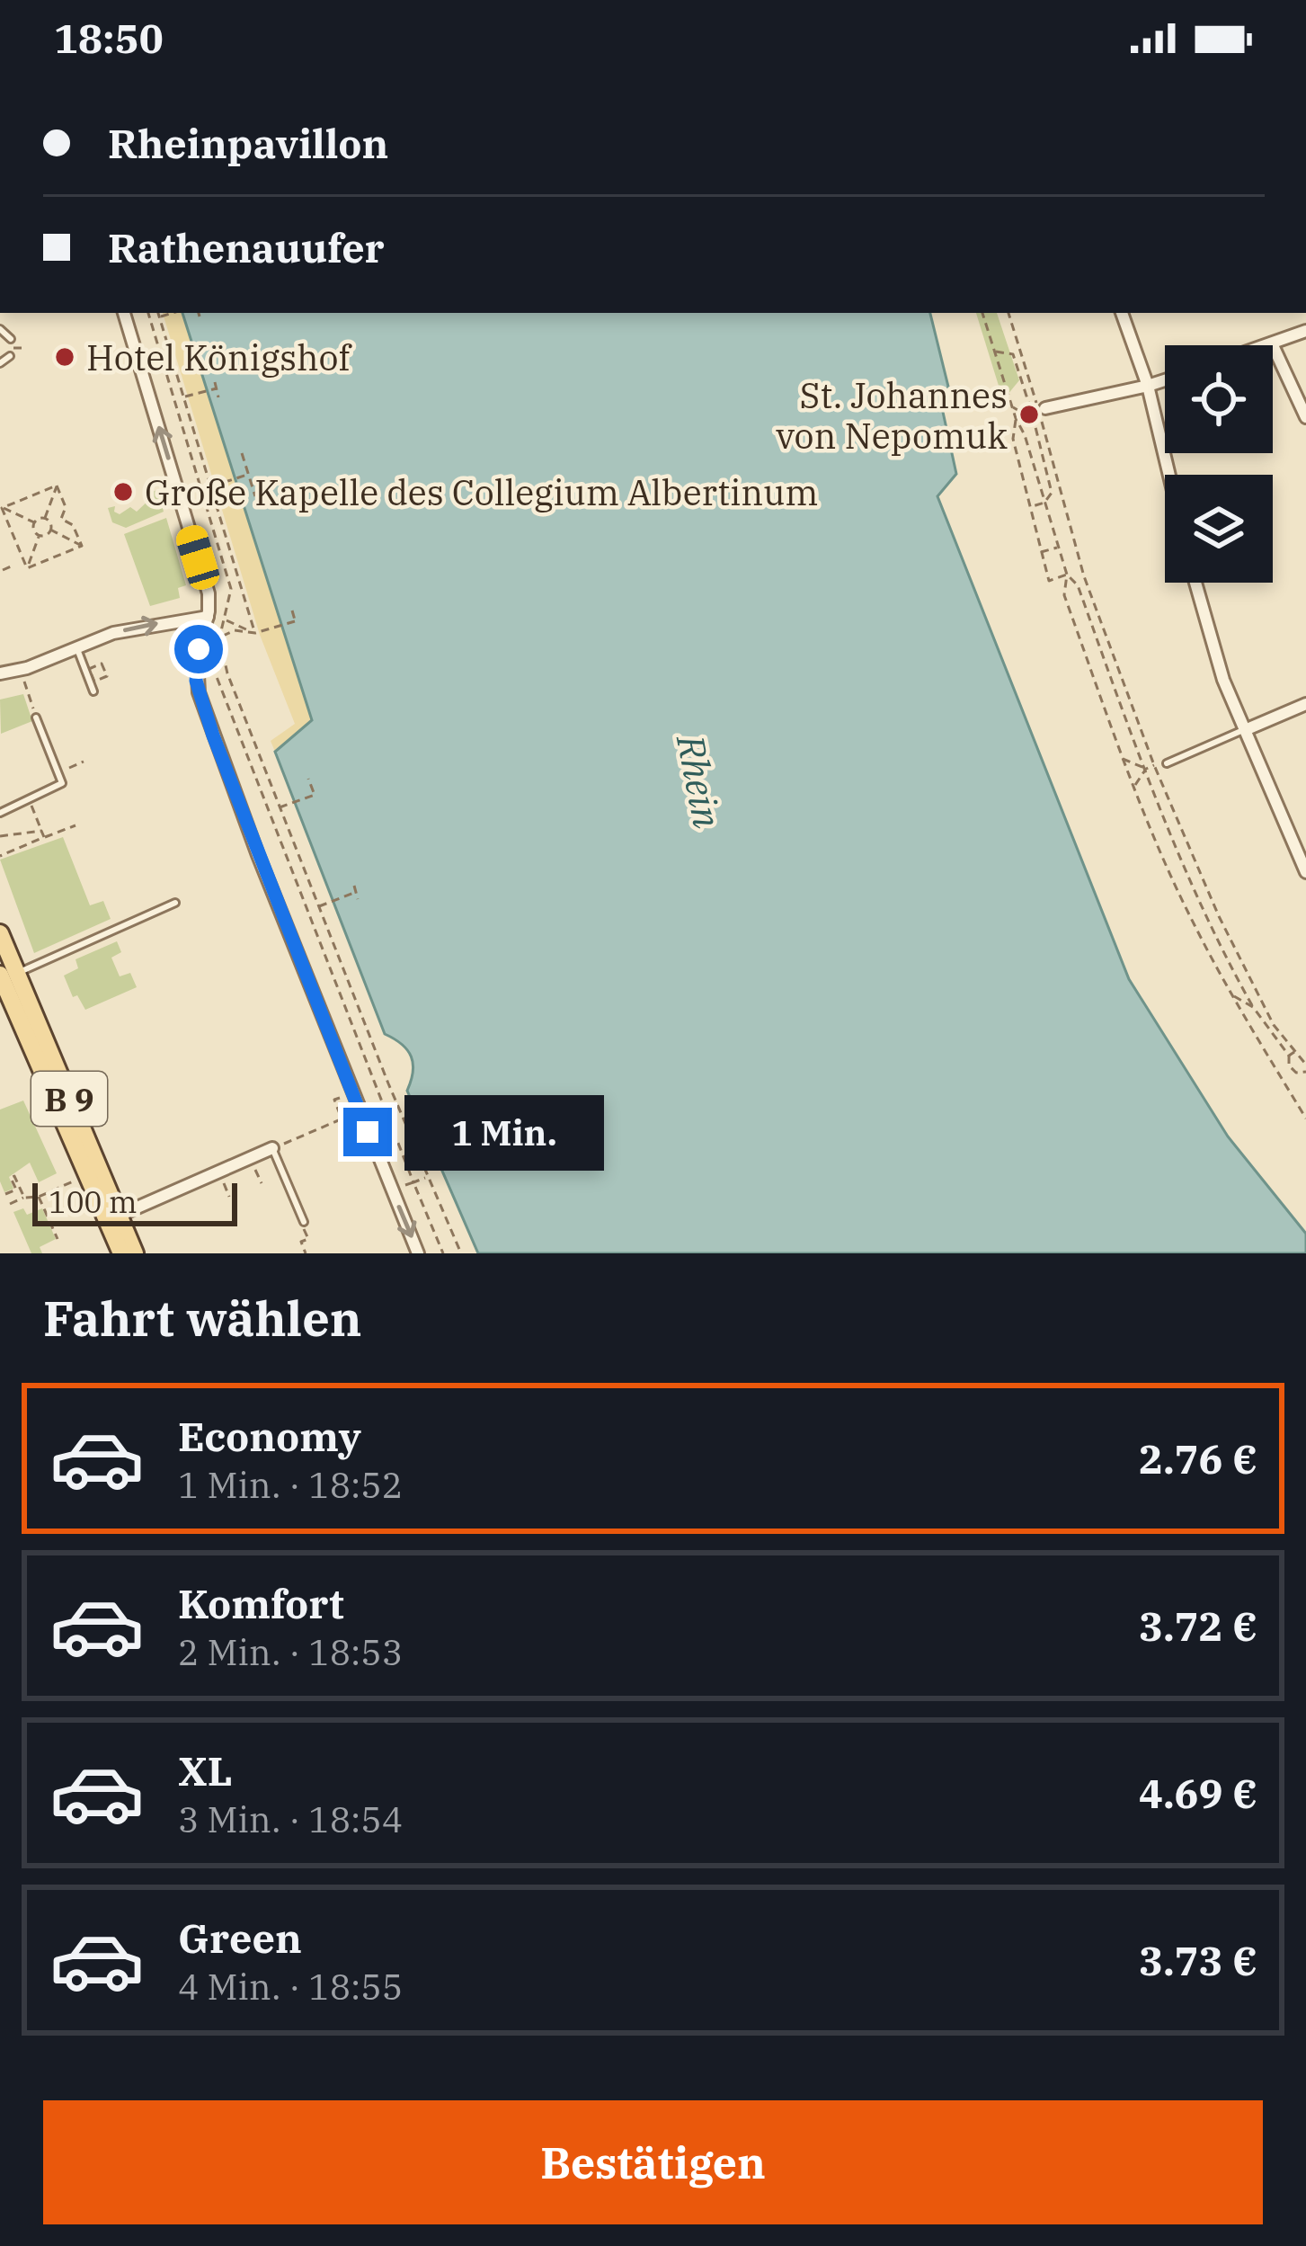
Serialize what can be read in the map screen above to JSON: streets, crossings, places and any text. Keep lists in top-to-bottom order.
{
  "streets": {
    "main road": ["B 9"]
  },
  "water": ["Rhein"],
  "places": ["Hotel Königshof", "St. Johannes von Nepomuk", "Große Kapelle des Collegium Albertinum"],
  "scale_bar": "100 m",
  "page": {
    "status": "18:50",
    "banner": ["Rheinpavillon", "Rathenauufer"],
    "bubble": "1 Min.",
    "scale": "100 m",
    "heading": "Fahrt wählen",
    "list": [
      {
        "name": "Economy",
        "note": "1 Min. · 18:52",
        "value": "2.76 €"
      },
      {
        "name": "Komfort",
        "note": "2 Min. · 18:53",
        "value": "3.72 €"
      },
      {
        "name": "XL",
        "note": "3 Min. · 18:54",
        "value": "4.69 €"
      },
      {
        "name": "Green",
        "note": "4 Min. · 18:55",
        "value": "3.73 €"
      }
    ],
    "buttons": "Bestätigen"
  }
}
